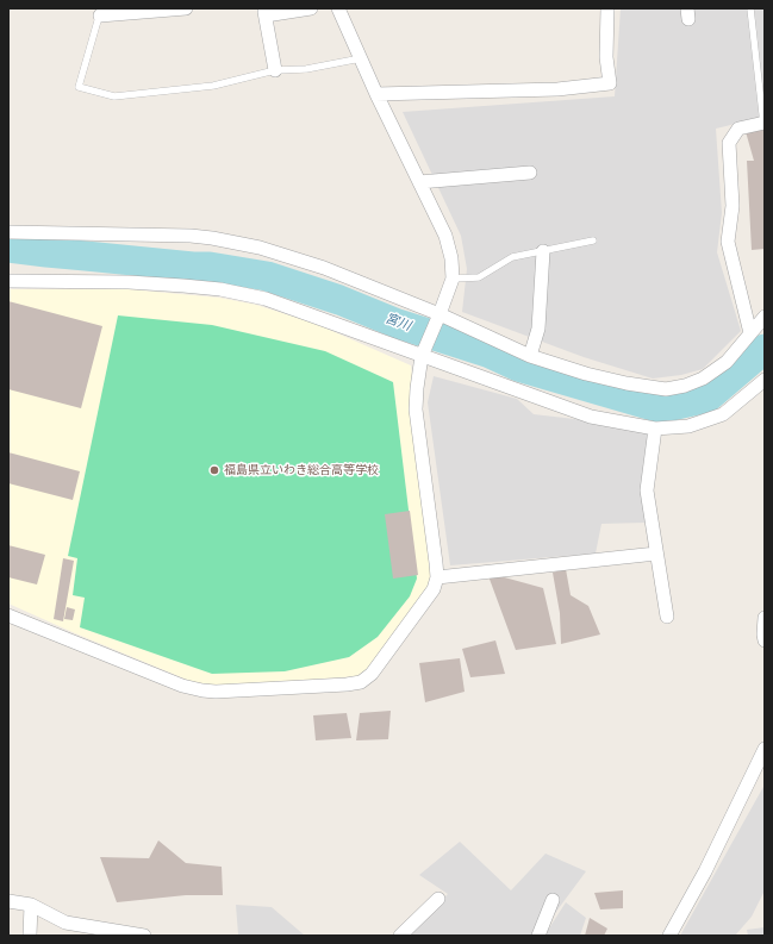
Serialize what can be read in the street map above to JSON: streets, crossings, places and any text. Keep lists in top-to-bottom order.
{
  "water": ["宮川"],
  "places": ["福島県立いわき総合高等学校"]
}
